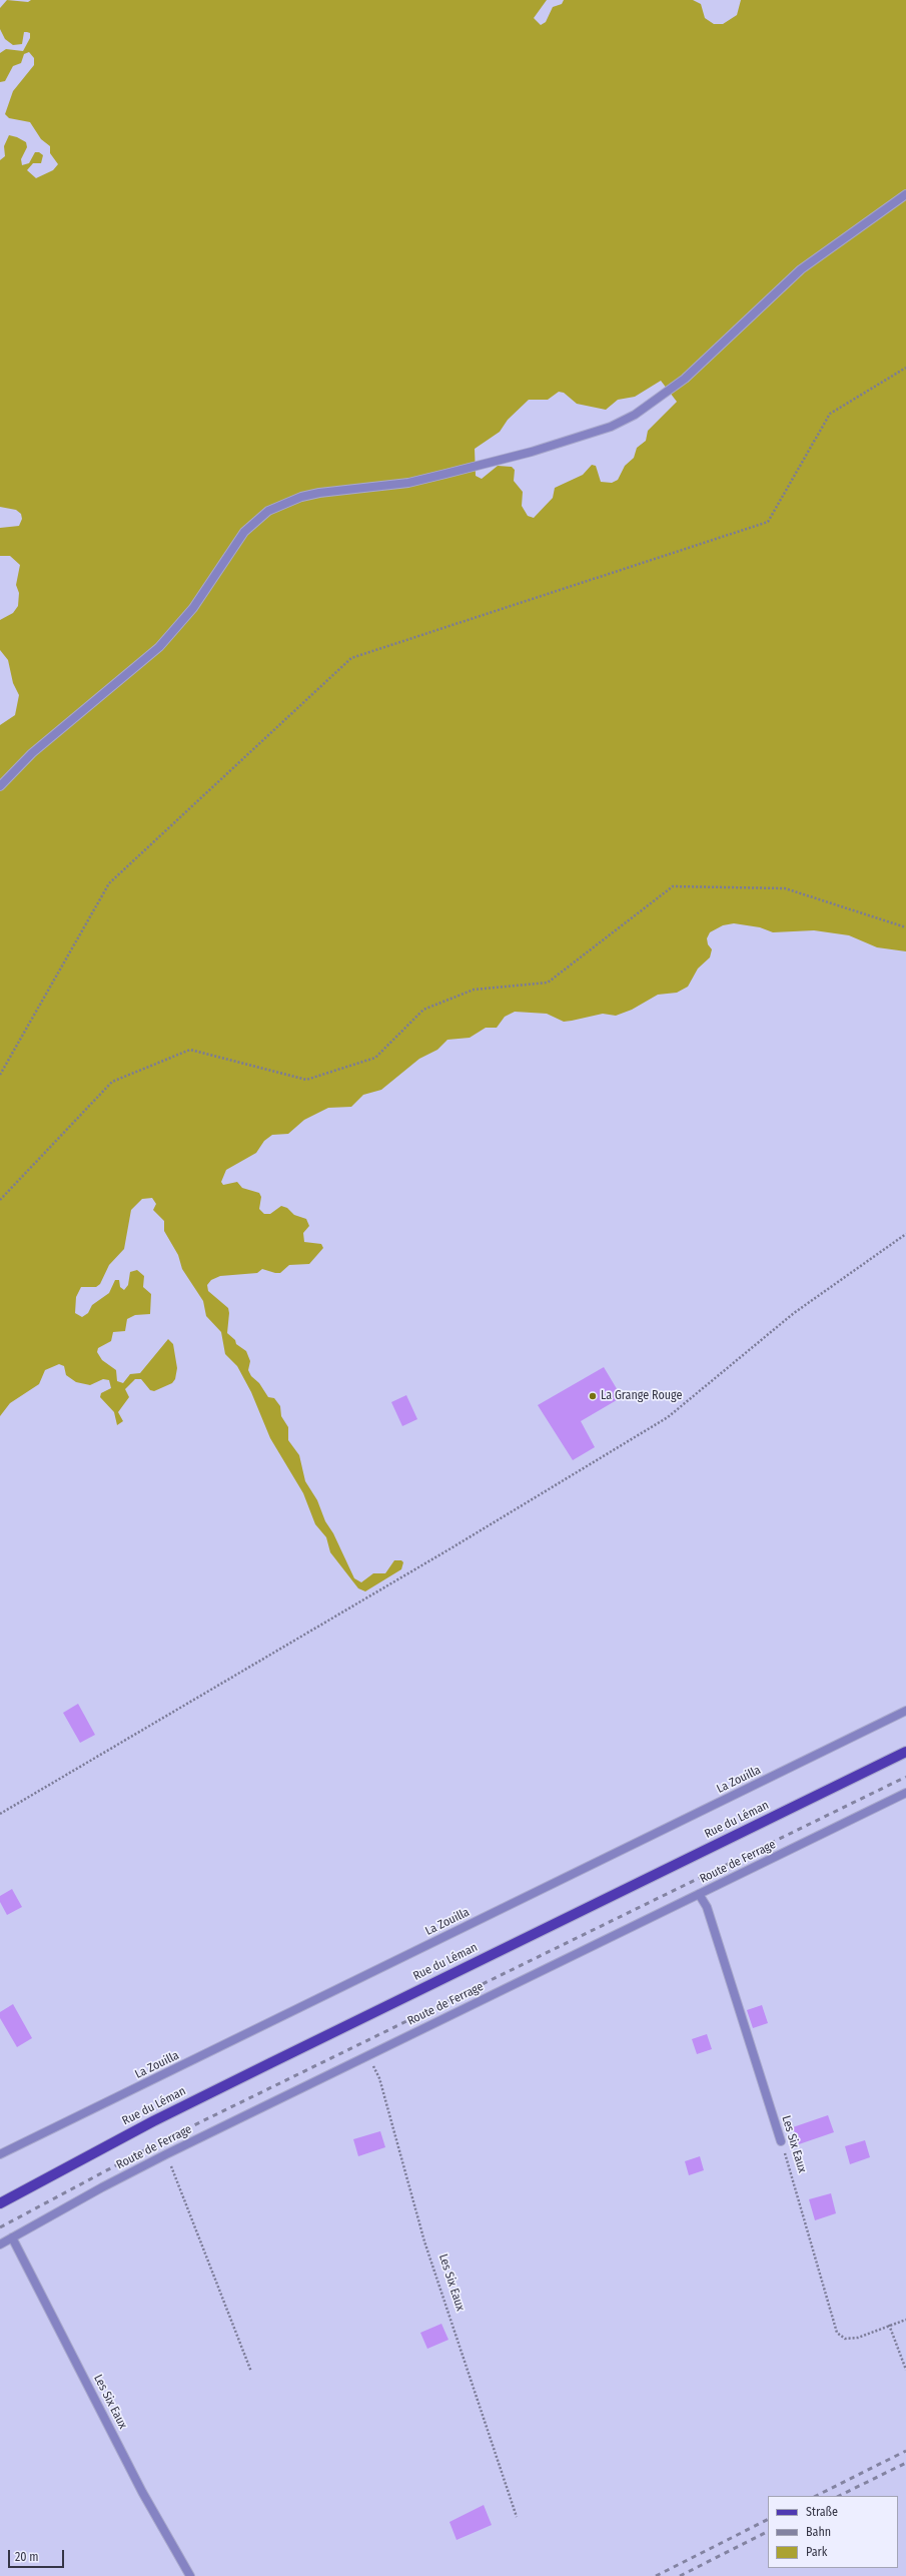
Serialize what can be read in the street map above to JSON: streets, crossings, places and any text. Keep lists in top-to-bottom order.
{
  "streets": {
    "main road": ["Rue du Léman"],
    "street": ["La Zouilla", "Route de Ferrage", "Les Six Eaux"]
  },
  "crossings": [
    ["Route de Ferrage", "Les Six Eaux"]
  ],
  "places": ["La Grange Rouge"],
  "legend": ["Straße", "Bahn", "Park"],
  "scale_bar": "20 m"
}
